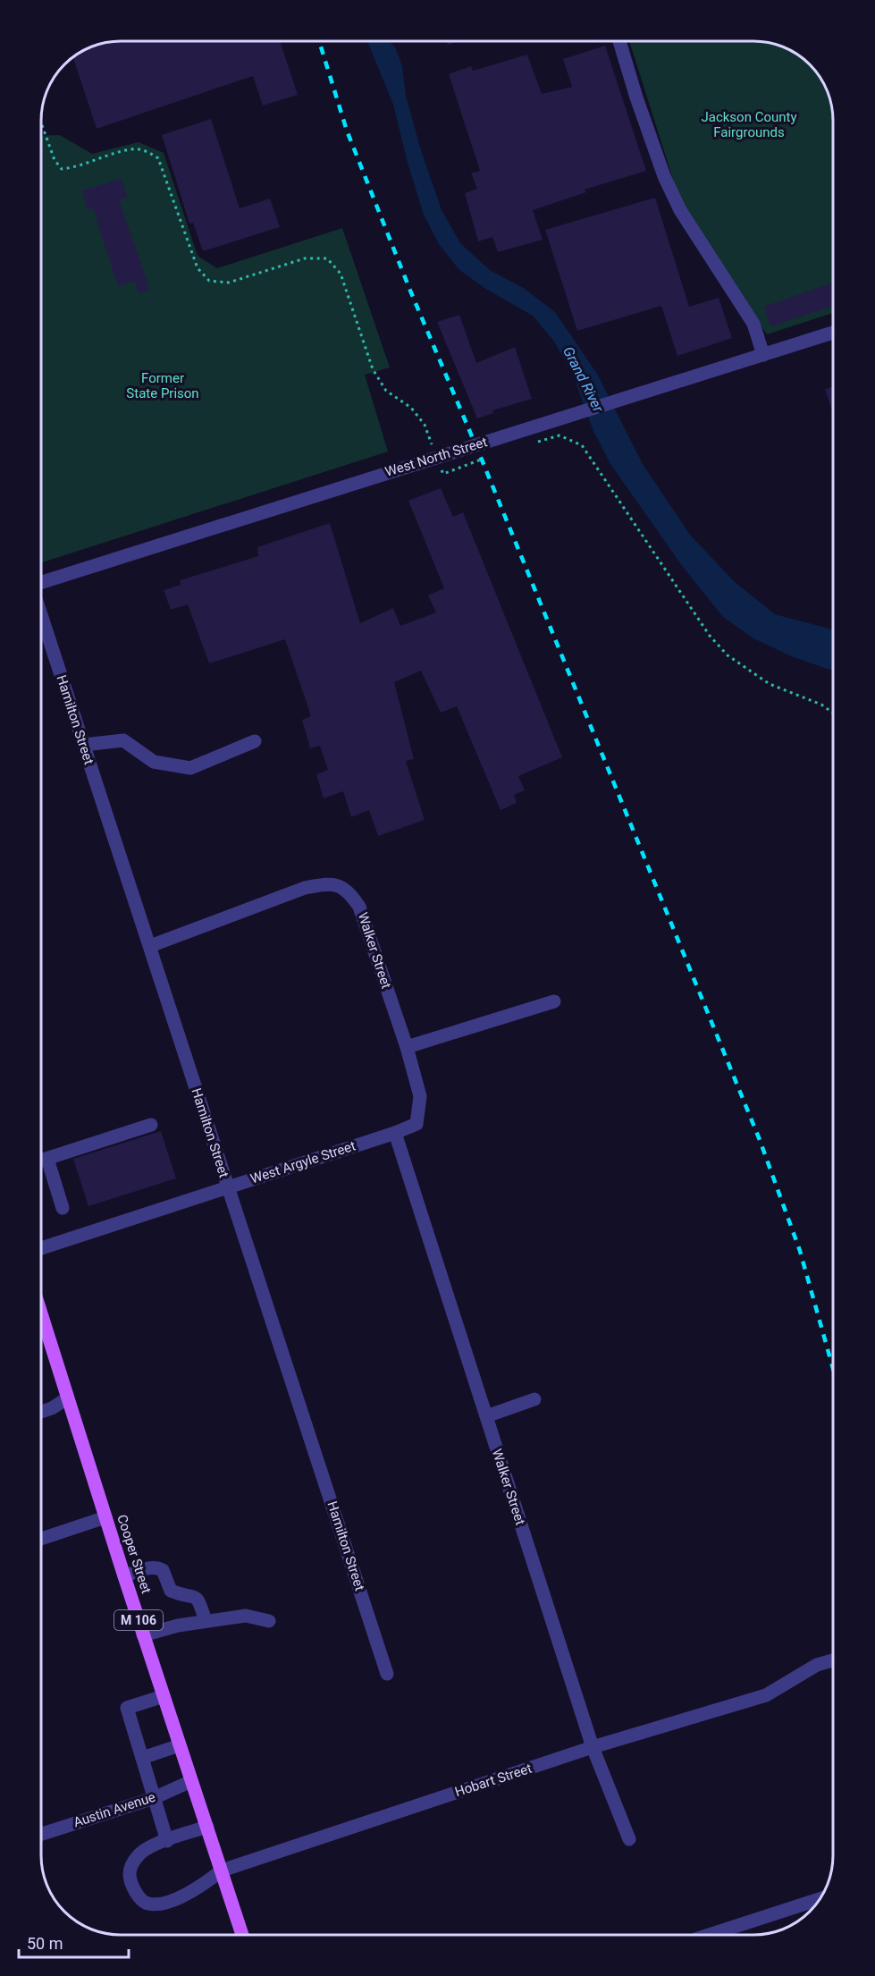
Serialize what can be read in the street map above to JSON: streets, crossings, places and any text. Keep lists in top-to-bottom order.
{
  "streets": {
    "main road": ["Cooper Street", "M 106"],
    "street": [
      "West North Street",
      "Hamilton Street",
      "Walker Street",
      "West Argyle Street",
      "Hobart Street",
      "Austin Avenue"
    ]
  },
  "crossings": [
    ["Hamilton Street", "Walker Street"],
    ["Hamilton Street", "West Argyle Street"],
    ["Walker Street", "West Argyle Street"],
    ["Walker Street", "Hobart Street"],
    ["Cooper Street", "Hobart Street"],
    ["Cooper Street", "Austin Avenue"]
  ],
  "water": ["Grand River"],
  "parks": ["Jackson County Fairgrounds", "Former State Prison"],
  "scale_bar": "50 m"
}
